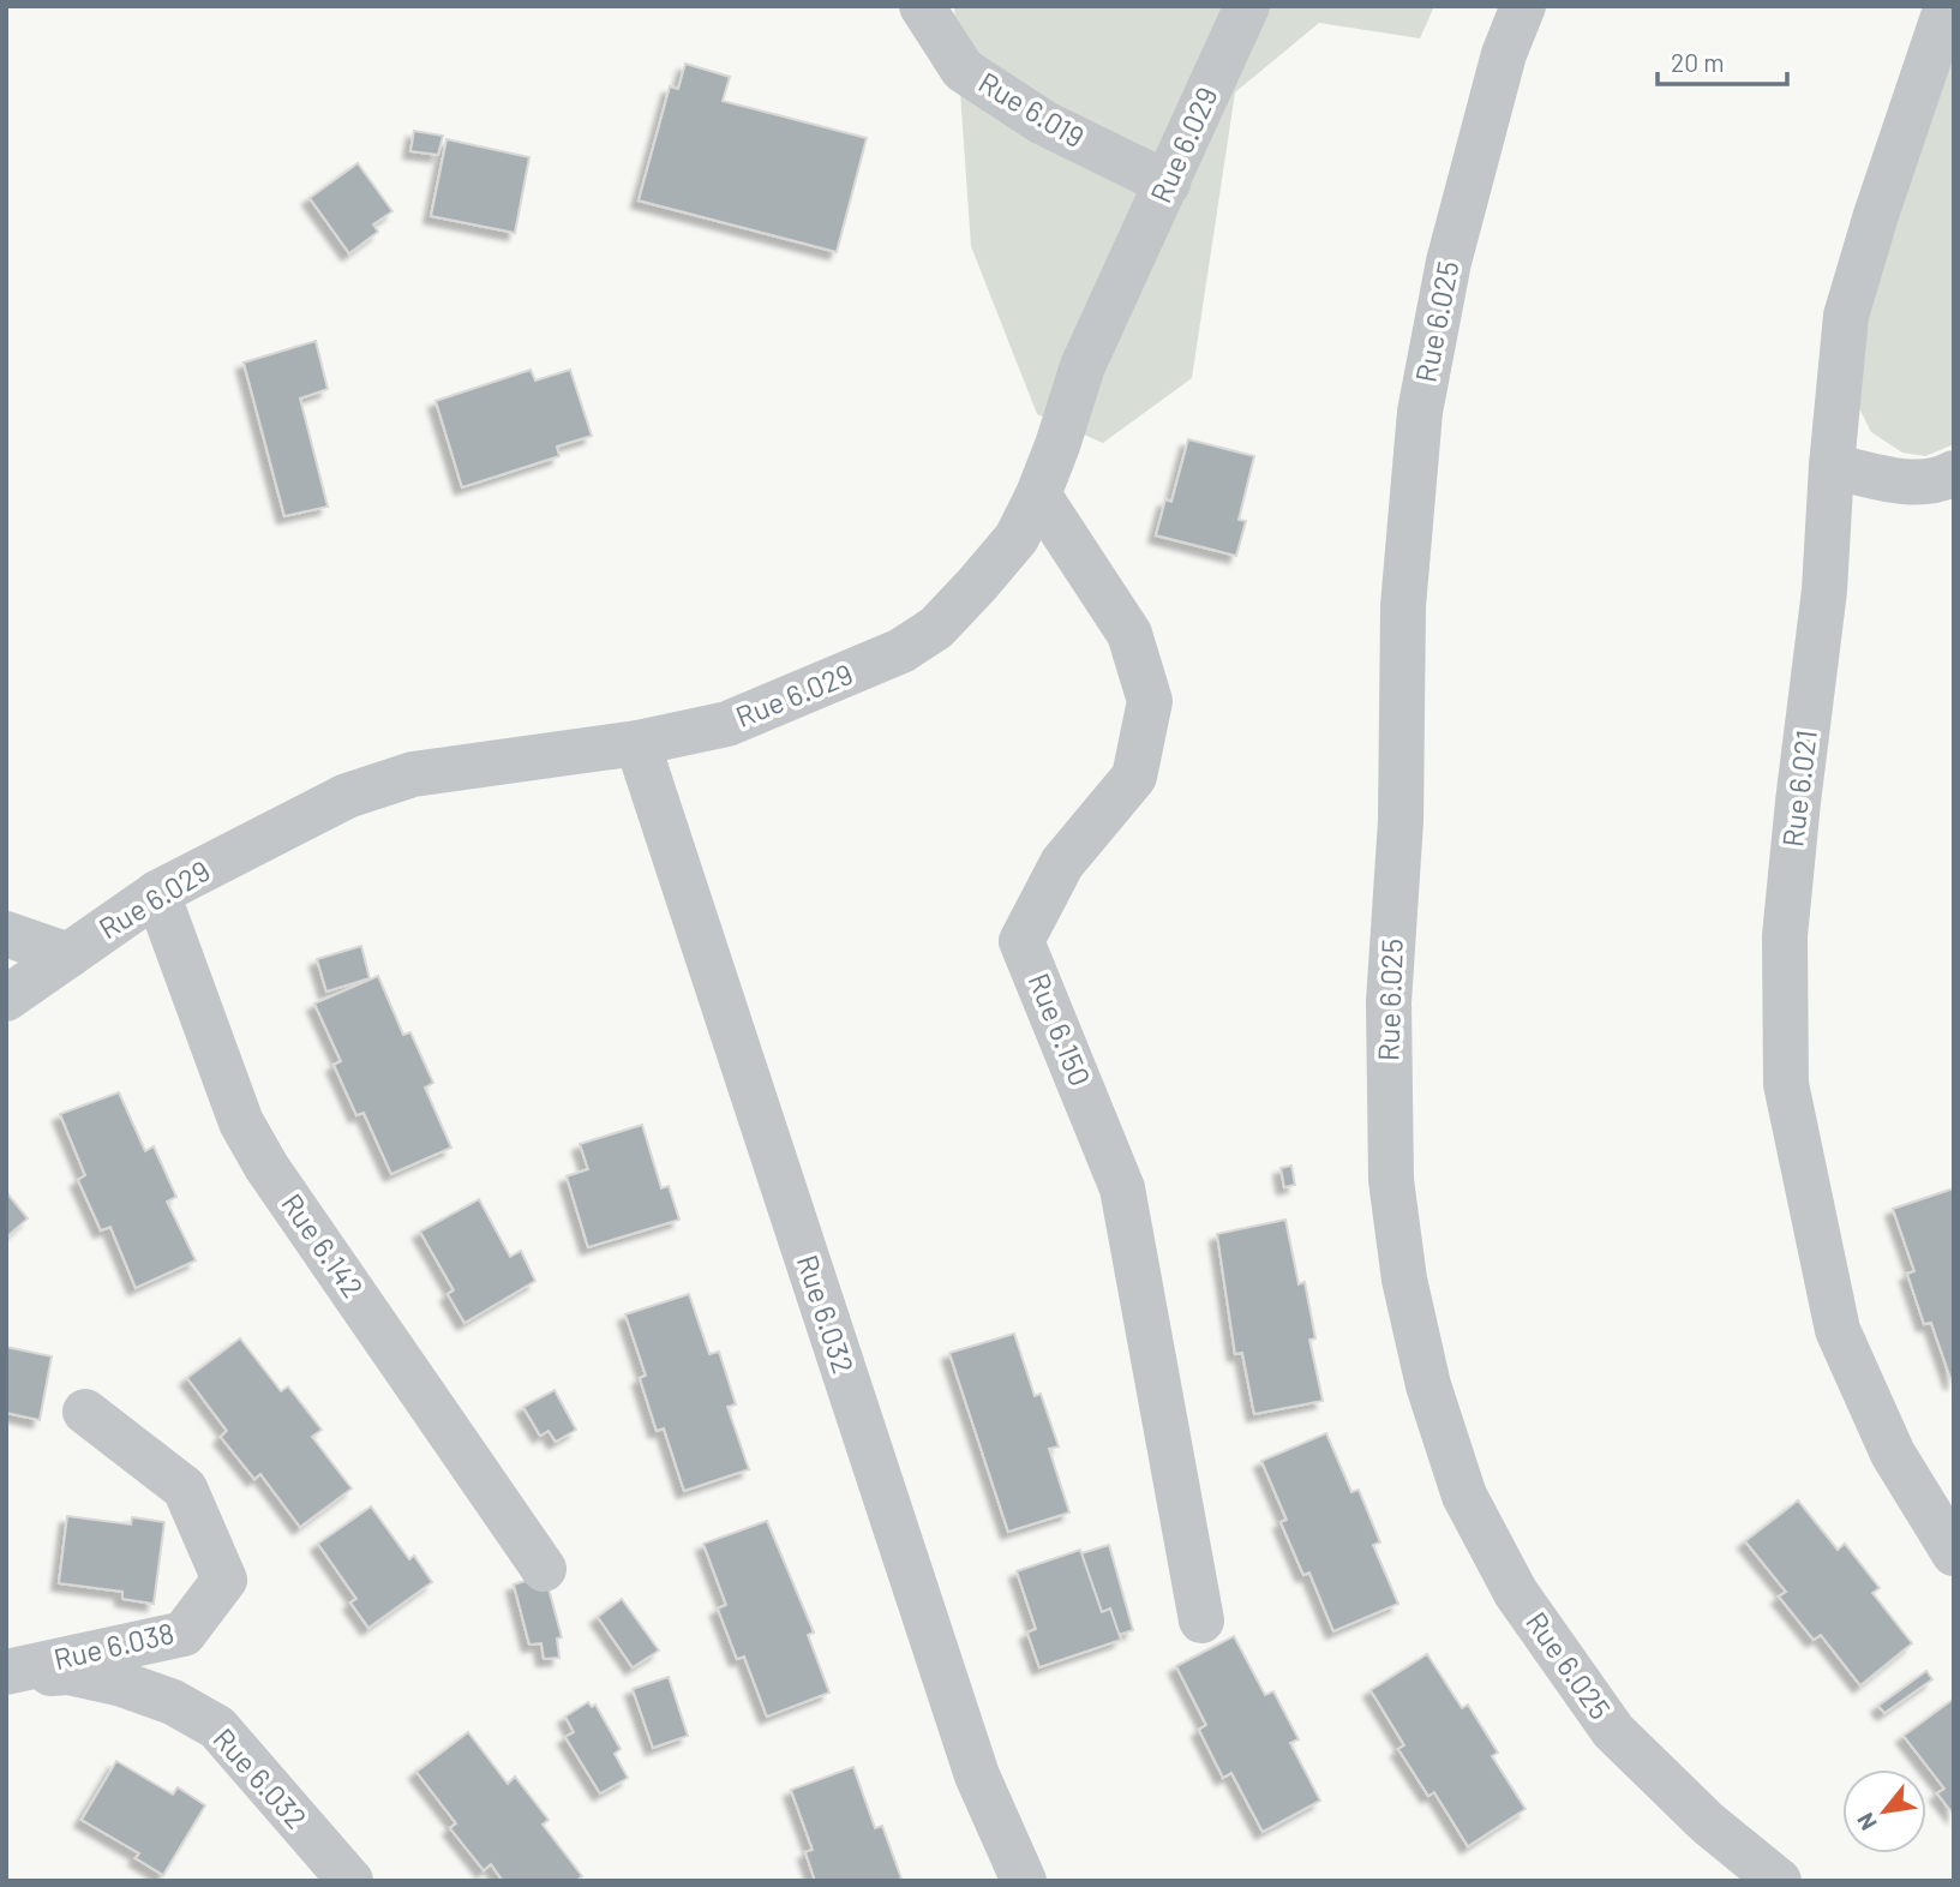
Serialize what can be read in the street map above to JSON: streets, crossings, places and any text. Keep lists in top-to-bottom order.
{
  "streets": {
    "street": [
      "Rue 6.019",
      "Rue 6.029",
      "Rue 6.025",
      "Rue 6.021",
      "Rue 6.150",
      "Rue 6.142",
      "Rue 6.032",
      "Rue 6.038"
    ]
  },
  "crossings": [
    ["Rue 6.019", "Rue 6.029"],
    ["Rue 6.029", "Rue 6.150"],
    ["Rue 6.029", "Rue 6.142"],
    ["Rue 6.029", "Rue 6.032"],
    ["Rue 6.032", "Rue 6.038"]
  ],
  "scale_bar": "20 m",
  "north": "bottom left"
}
